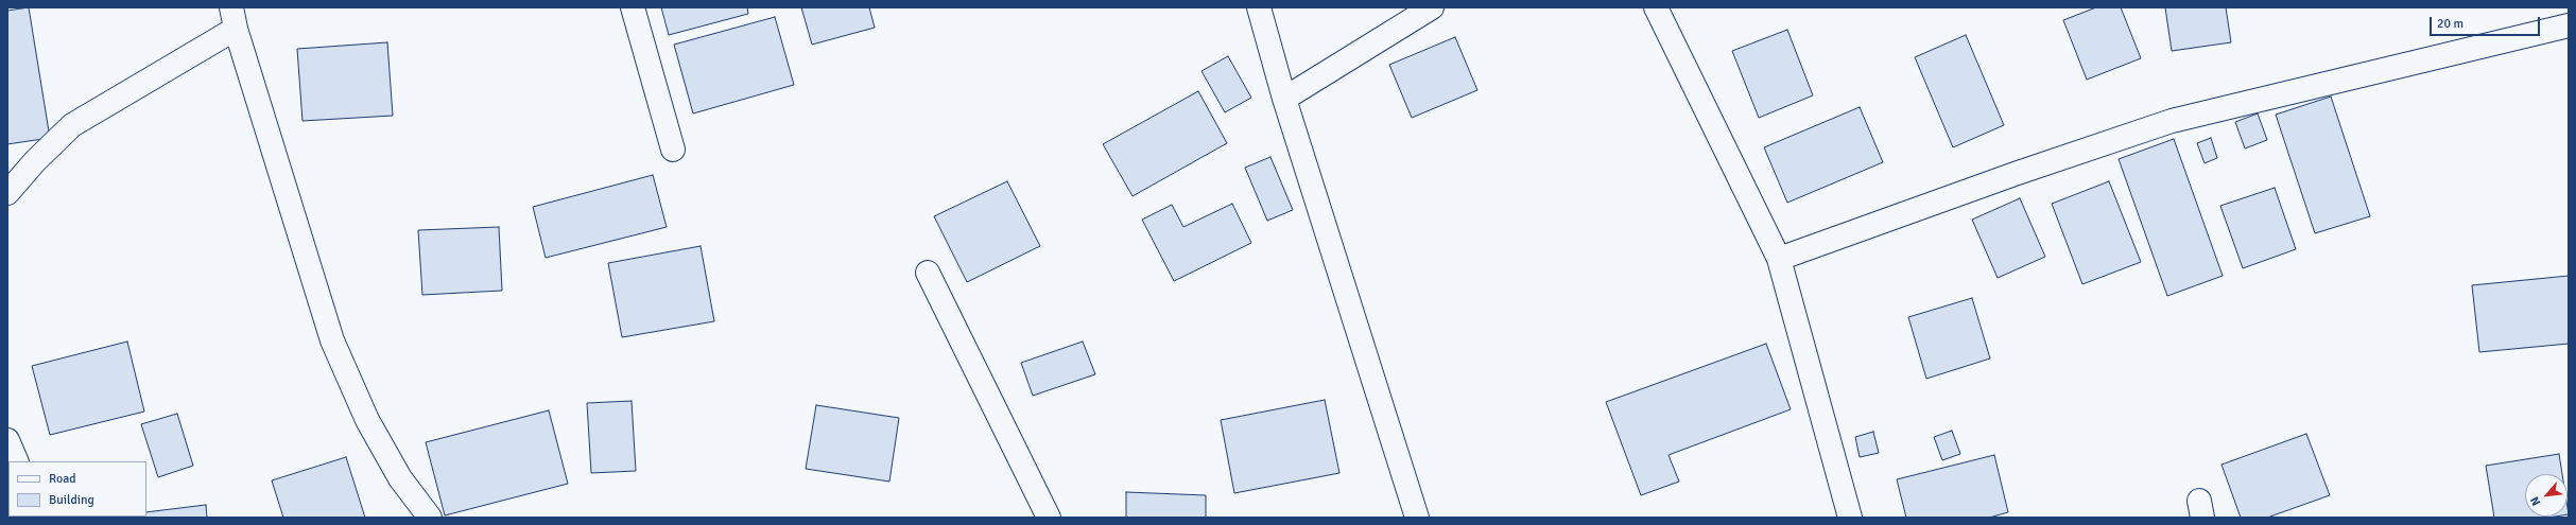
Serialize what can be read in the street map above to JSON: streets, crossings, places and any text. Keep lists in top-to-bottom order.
{
  "legend": ["Road", "Building"],
  "scale_bar": "20 m",
  "north": "bottom left"
}
